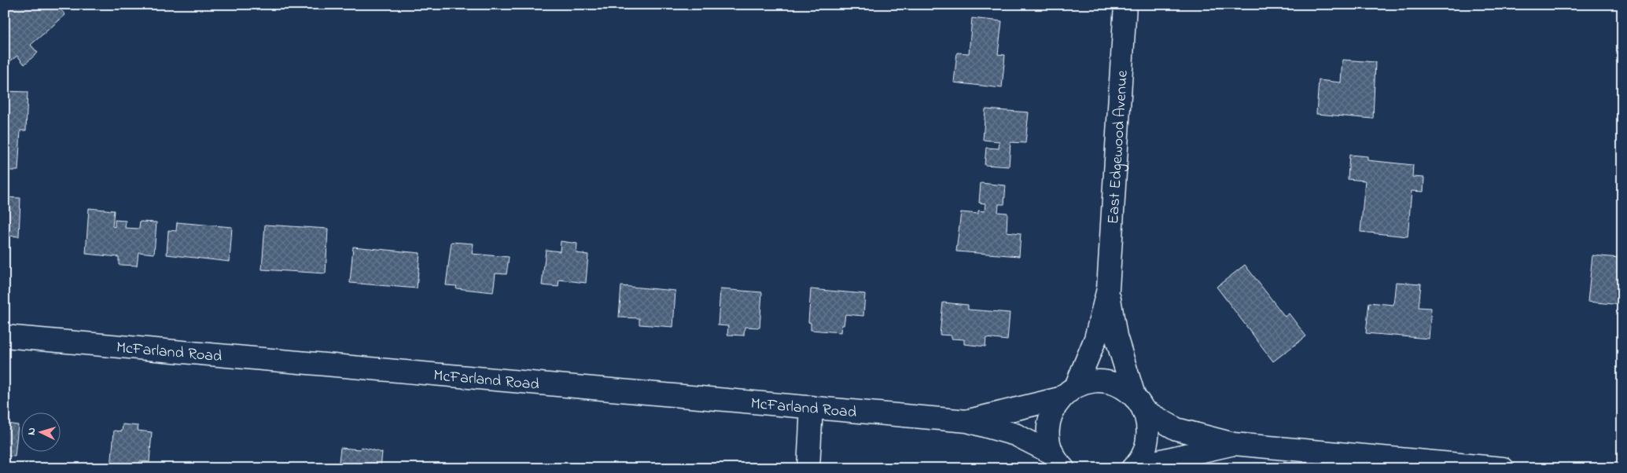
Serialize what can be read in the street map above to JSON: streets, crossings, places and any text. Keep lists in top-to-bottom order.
{
  "streets": {
    "street": ["East Edgewood Avenue", "McFarland Road"]
  },
  "crossings": [
    ["East Edgewood Avenue", "McFarland Road"]
  ],
  "north": "left"
}
